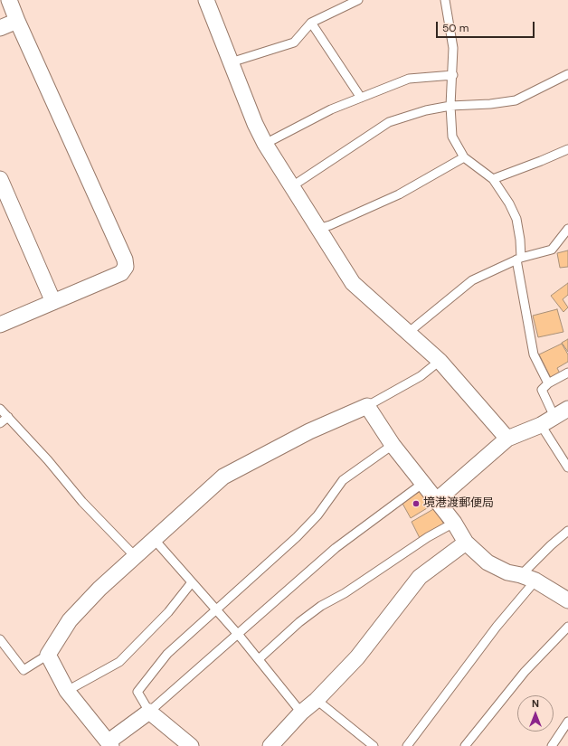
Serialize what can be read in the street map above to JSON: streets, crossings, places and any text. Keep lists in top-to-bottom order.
{
  "places": ["境港渡郵便局"],
  "scale_bar": "50 m",
  "north": "top"
}
